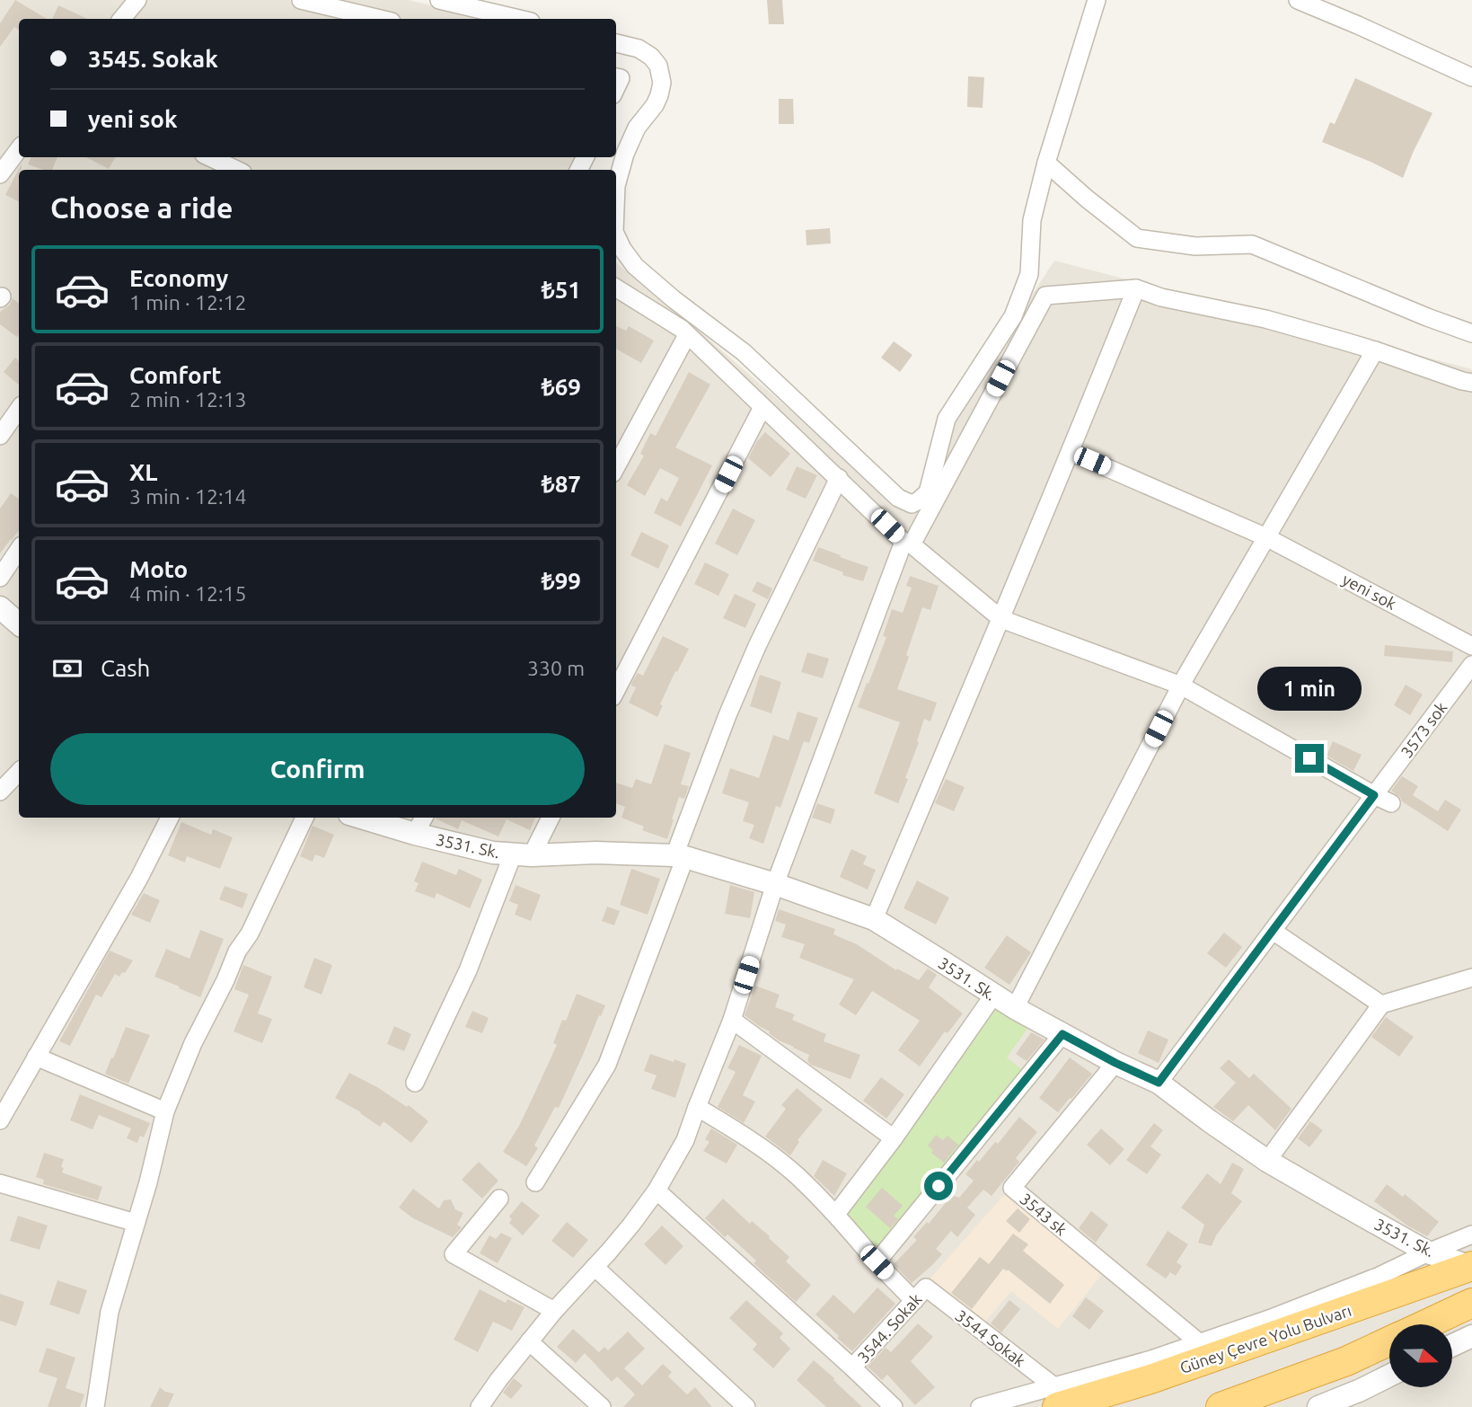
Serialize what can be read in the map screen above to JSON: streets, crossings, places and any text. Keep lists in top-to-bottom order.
{
  "streets": {
    "highway": ["Güney Çevre Yolu Bulvarı"],
    "street": [
      "yeni sok",
      "3573 sok",
      "3531. Sk.",
      "3543 sk",
      "3544. Sokak",
      "3544 Sokak"
    ]
  },
  "crossings": [
    ["3573 sok", "3531. Sk."],
    ["3531. Sk.", "3543 sk"],
    ["3531. Sk.", "Güney Çevre Yolu Bulvarı"],
    ["3544. Sokak", "3544 Sokak"],
    ["3544 Sokak", "Güney Çevre Yolu Bulvarı"]
  ],
  "north": "right",
  "page": {
    "banner": ["3545. Sokak", "yeni sok"],
    "heading": "Choose a ride",
    "list": [
      {
        "name": "Economy",
        "note": "1 min · 12:12",
        "value": "₺51"
      },
      {
        "name": "Comfort",
        "note": "2 min · 12:13",
        "value": "₺69"
      },
      {
        "name": "XL",
        "note": "3 min · 12:14",
        "value": "₺87"
      },
      {
        "name": "Moto",
        "note": "4 min · 12:15",
        "value": "₺99"
      }
    ],
    "pay": ["Cash", "330 m"],
    "bubble": "1 min",
    "buttons": "Confirm"
  }
}
